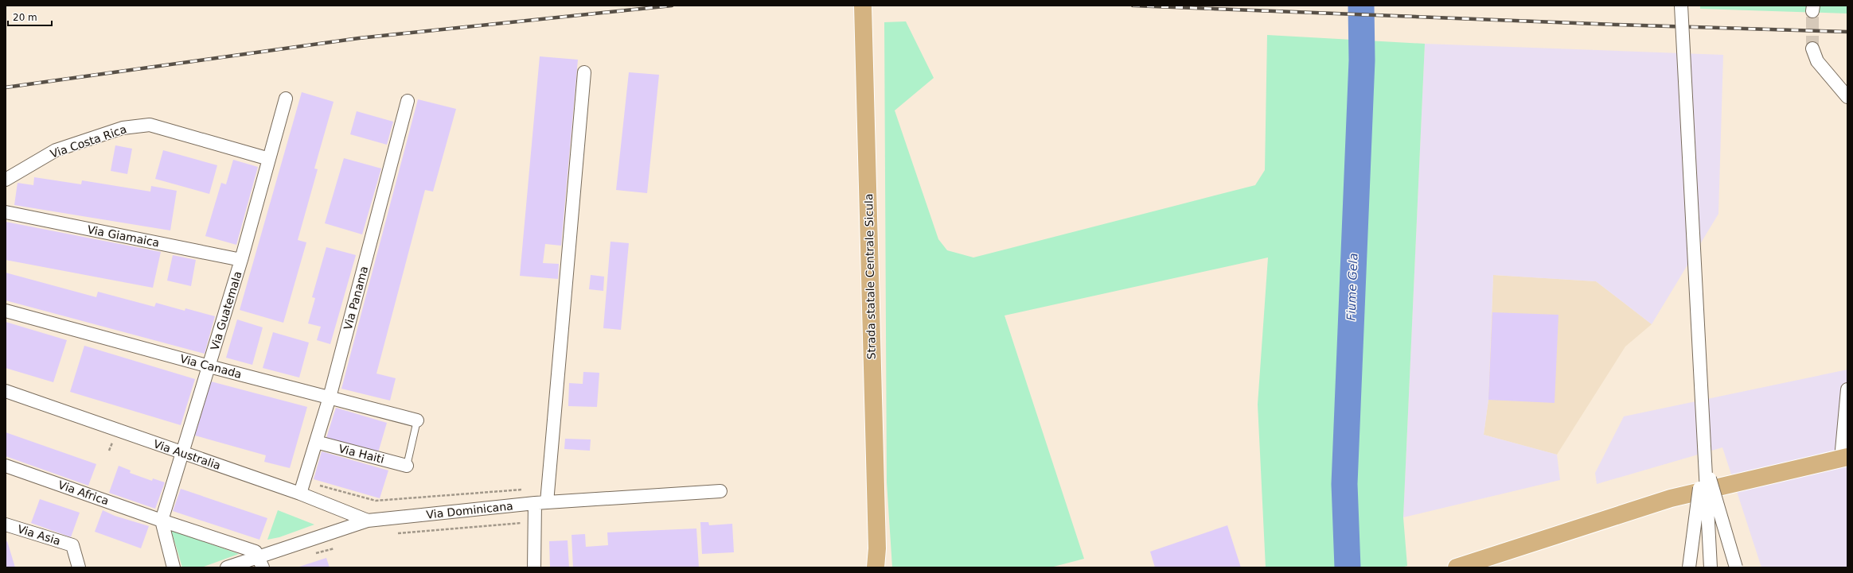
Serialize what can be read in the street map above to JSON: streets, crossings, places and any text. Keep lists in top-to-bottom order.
{
  "streets": {
    "main road": ["Strada statale Centrale Sicula"],
    "street": [
      "Via Costa Rica",
      "Via Giamaica",
      "Via Panama",
      "Via Guatemala",
      "Via Canada",
      "Via Haiti",
      "Via Australia",
      "Via Africa",
      "Via Dominicana",
      "Via Asia"
    ]
  },
  "crossings": [
    ["Via Costa Rica", "Via Guatemala"],
    ["Via Giamaica", "Via Guatemala"],
    ["Via Panama", "Via Canada"],
    ["Via Panama", "Via Haiti"],
    ["Via Panama", "Via Australia"],
    ["Via Guatemala", "Via Canada"],
    ["Via Guatemala", "Via Australia"],
    ["Via Guatemala", "Via Africa"],
    ["Via Australia", "Via Dominicana"],
    ["Via Africa", "Via Dominicana"]
  ],
  "water": ["Fiume Gela"],
  "scale_bar": "20 m"
}
